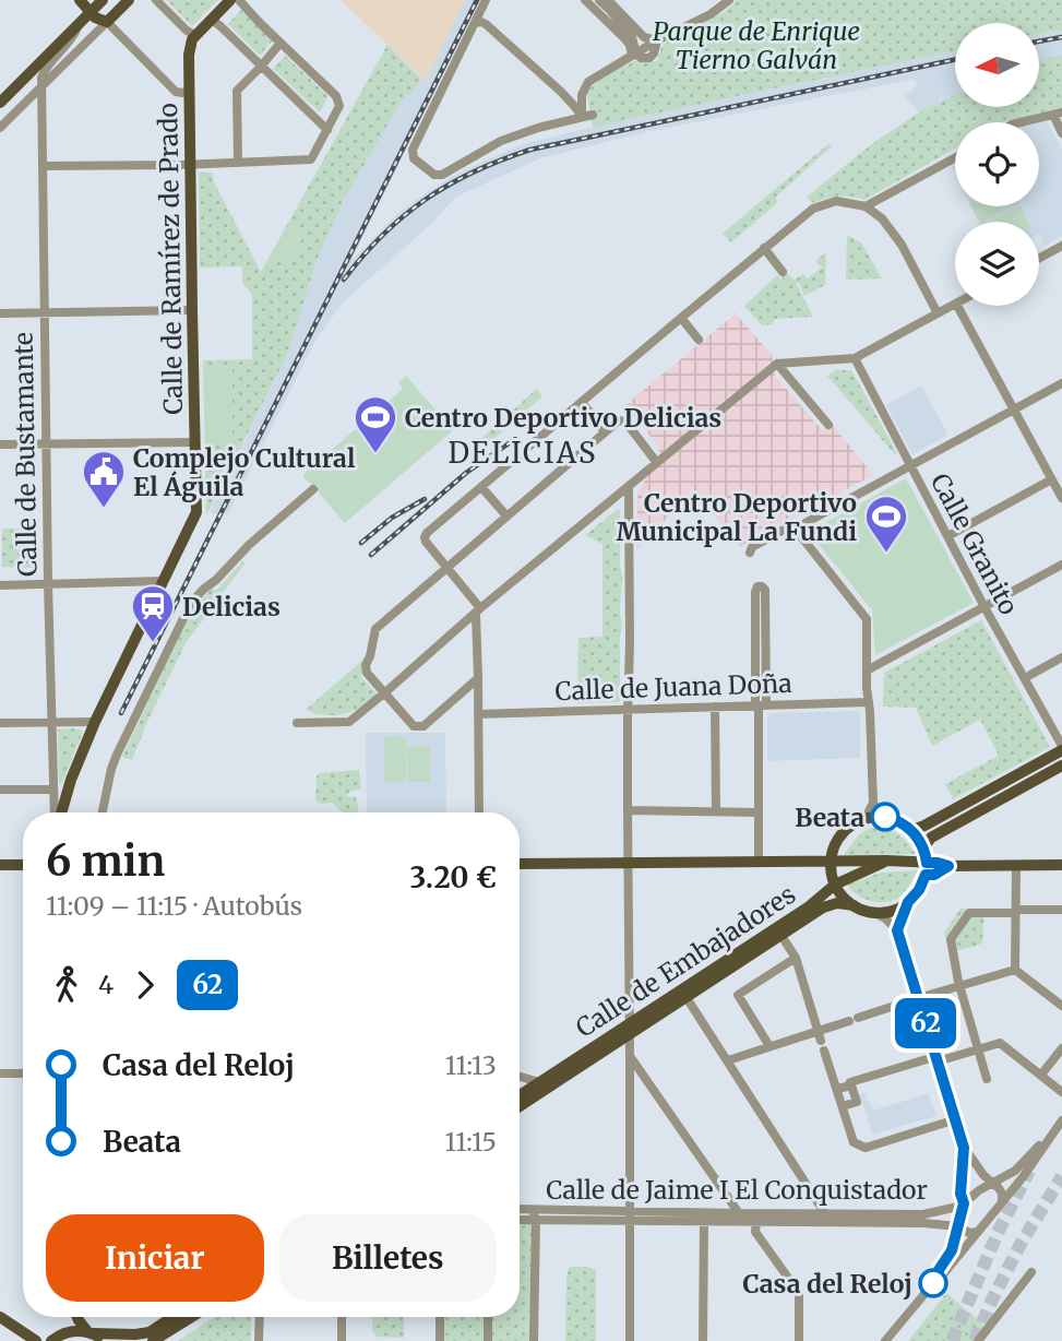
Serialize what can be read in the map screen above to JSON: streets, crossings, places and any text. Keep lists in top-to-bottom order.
{
  "streets": {
    "main road": ["Calle de Ramírez de Prado", "Calle de Embajadores"],
    "street": [
      "Calle de Bustamante",
      "Calle Granito",
      "Calle de Juana Doña",
      "Calle de Jaime I El Conquistador"
    ]
  },
  "districts": ["DELICIAS"],
  "parks": ["Parque de Enrique Tierno Galván"],
  "places": {
    "sports": ["Centro Deportivo Delicias", "Centro Deportivo Municipal La Fundi"],
    "public building": ["Complejo Cultural El Águila"],
    "station": ["Delicias"],
    "other": ["Beata", "Casa del Reloj"]
  },
  "lines": ["bus line 62"],
  "north": "left",
  "page": {
    "on_map": "62",
    "heading": ["6 min", "11:09 – 11:15 · Autobús", "3.20 €"],
    "legs": ["4", "62"],
    "list": [
      {
        "name": "Casa del Reloj",
        "value": "11:13"
      },
      {
        "name": "Beata",
        "value": "11:15"
      }
    ],
    "buttons": ["Iniciar", "Billetes"]
  }
}
